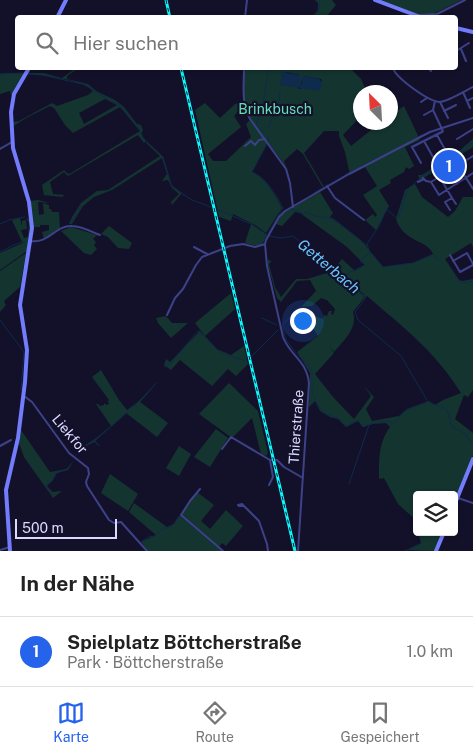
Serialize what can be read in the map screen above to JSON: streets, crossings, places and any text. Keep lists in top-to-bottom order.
{
  "streets": {
    "street": ["Thierstraße", "Liekfor"]
  },
  "water": ["Getterbach"],
  "parks": ["Brinkbusch"],
  "scale_bar": "500 m",
  "north": "top left",
  "page": {
    "search": "Hier suchen",
    "pins": "1",
    "scale": "500 m",
    "heading": "In der Nähe",
    "list": [
      {
        "mark": "1",
        "name": "Spielplatz Böttcherstraße",
        "note": "Park · Böttcherstraße",
        "value": "1.0 km"
      }
    ],
    "nav": ["Karte", "Route", "Gespeichert"]
  }
}
